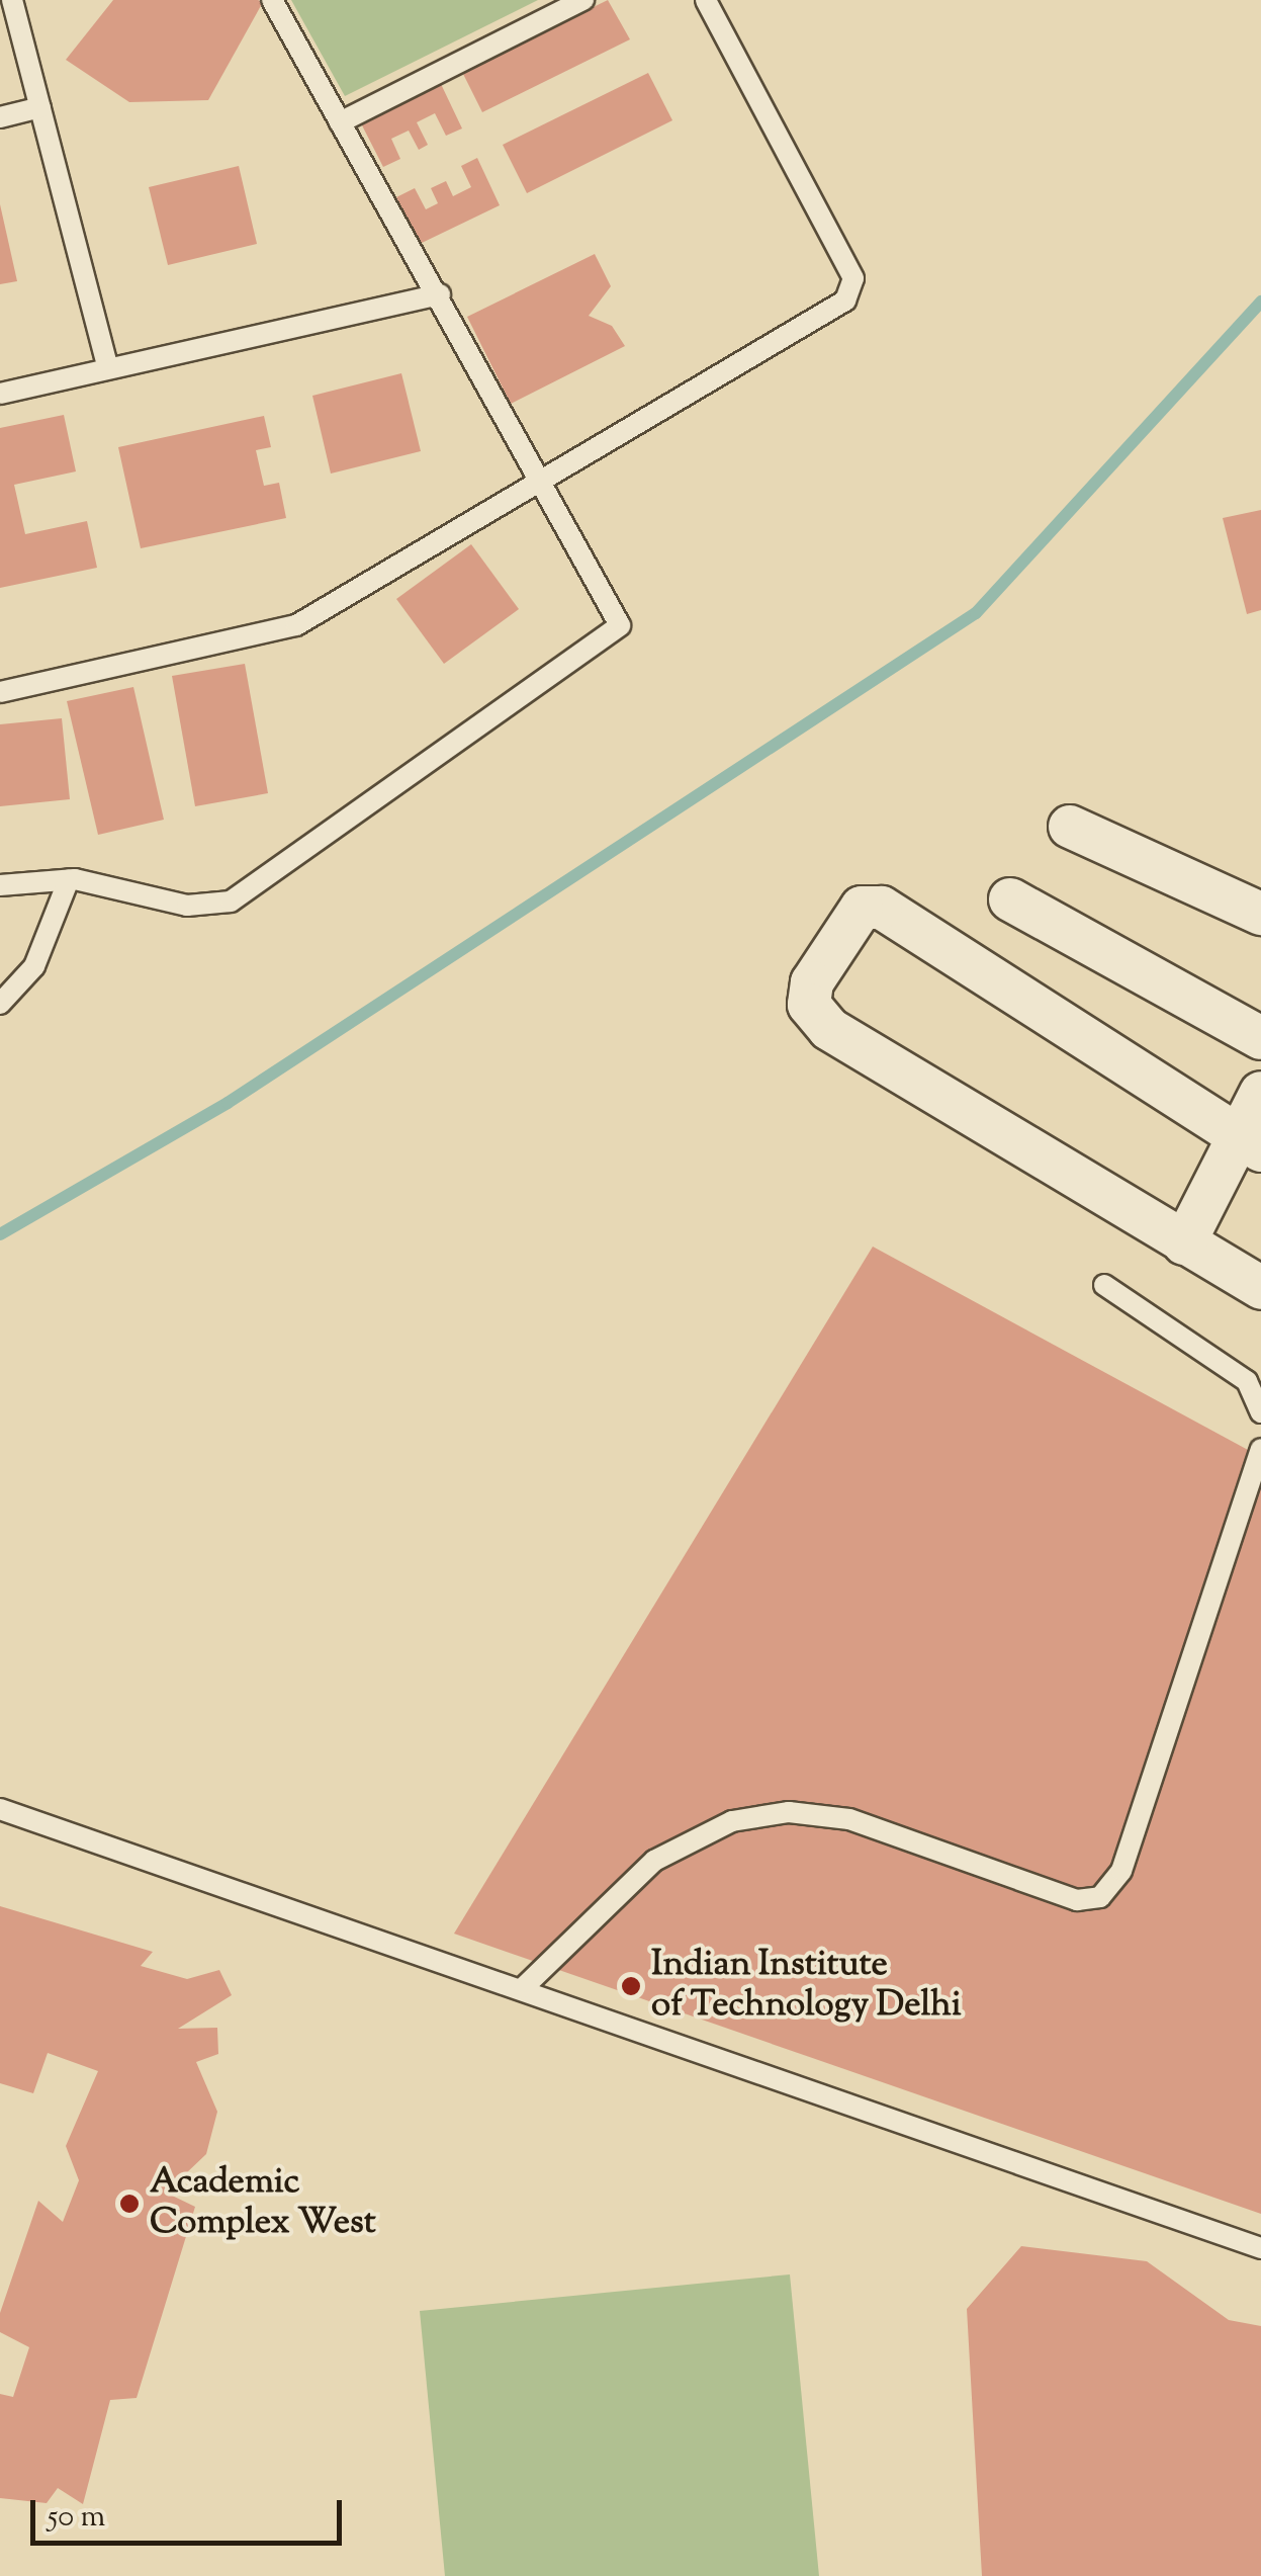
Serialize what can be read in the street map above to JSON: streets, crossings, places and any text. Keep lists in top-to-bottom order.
{
  "places": ["Indian Institute of Technology Delhi", "Academic Complex West"],
  "scale_bar": "50 m"
}
